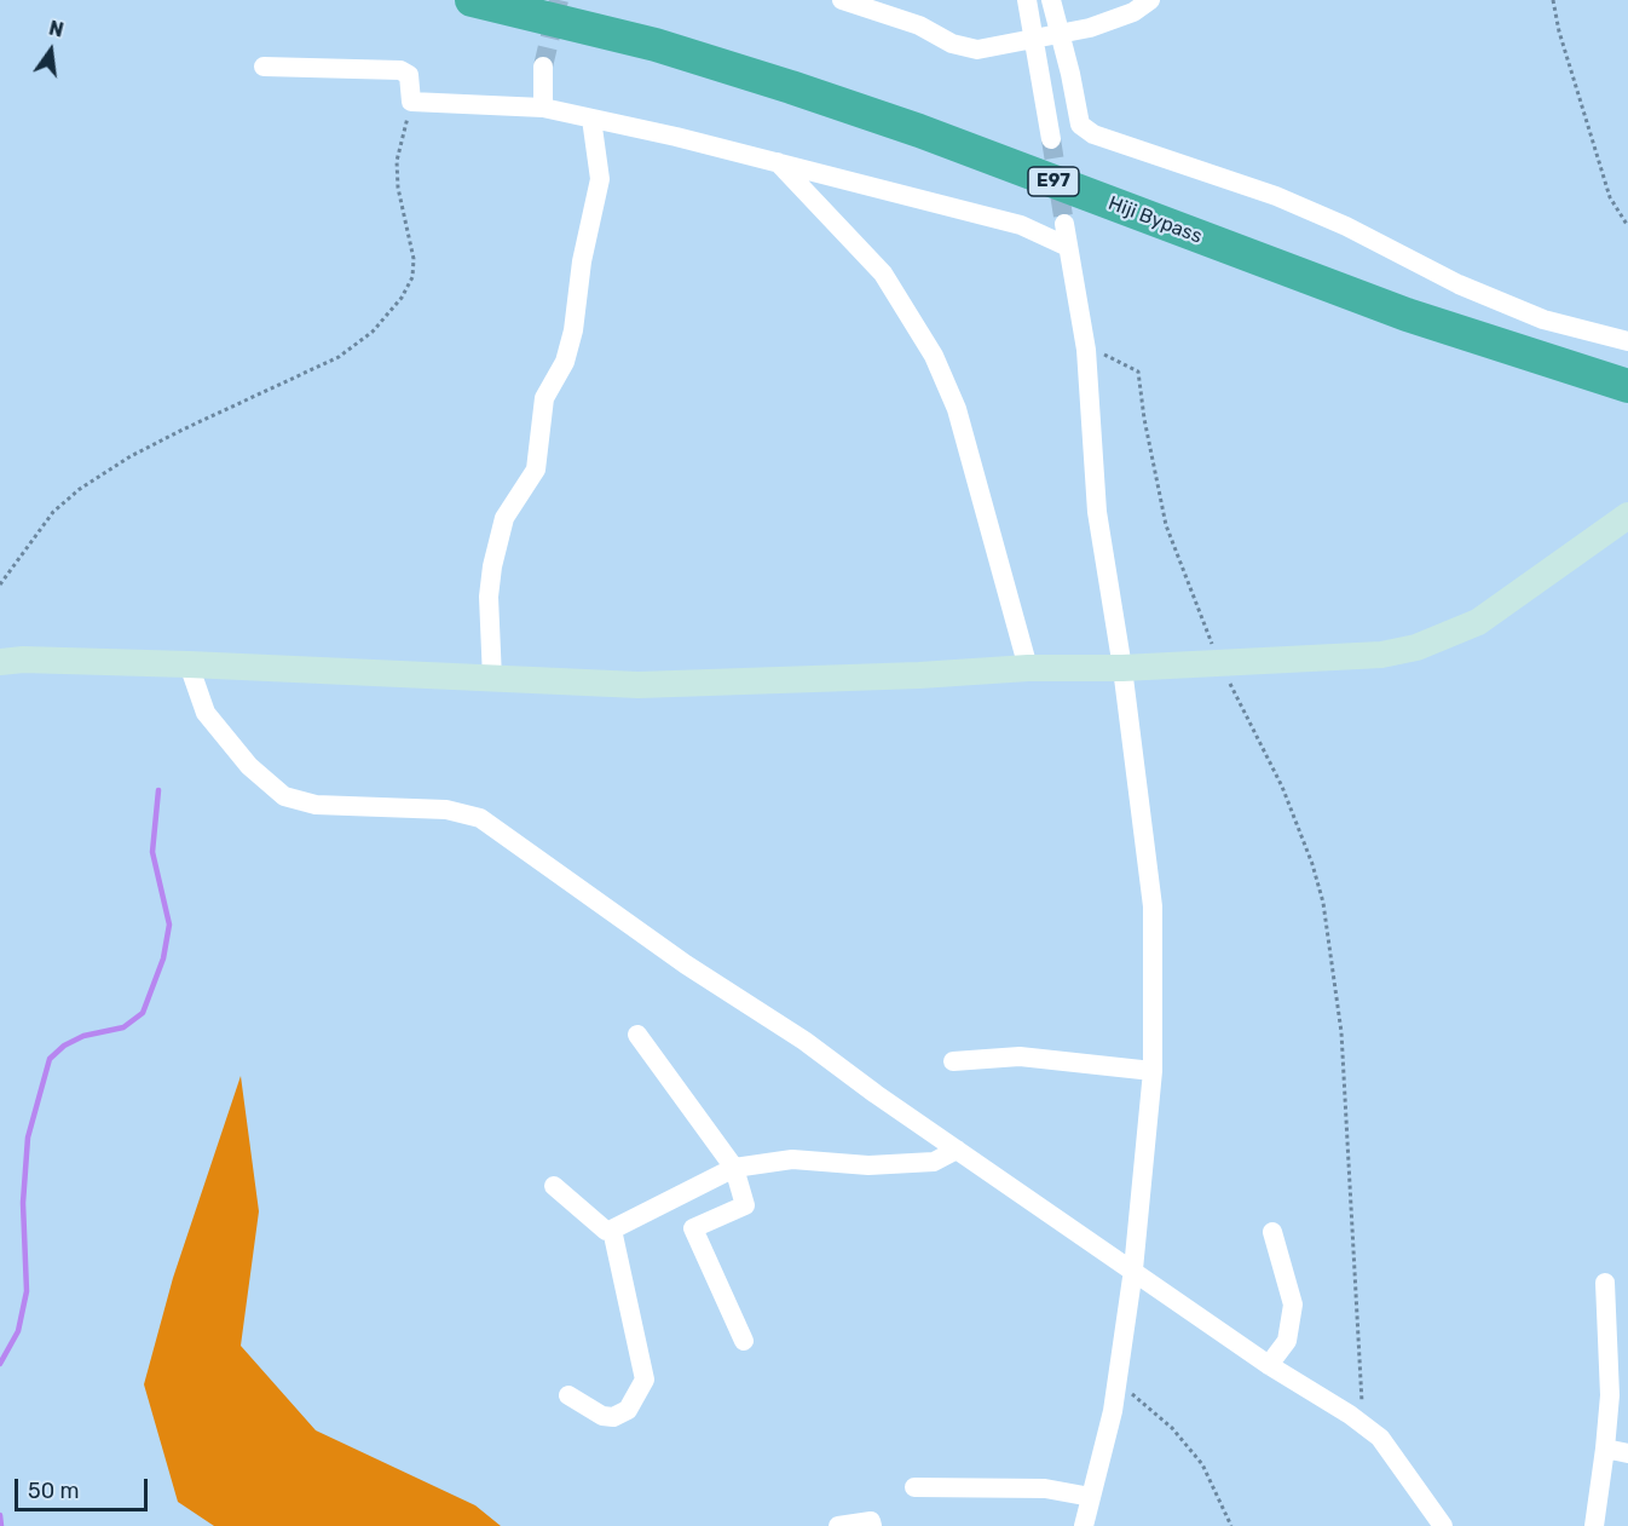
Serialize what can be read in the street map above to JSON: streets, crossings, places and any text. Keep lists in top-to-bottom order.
{
  "streets": {
    "highway": ["E97", "Hiji Bypass"]
  },
  "scale_bar": "50 m",
  "north": "top"
}
